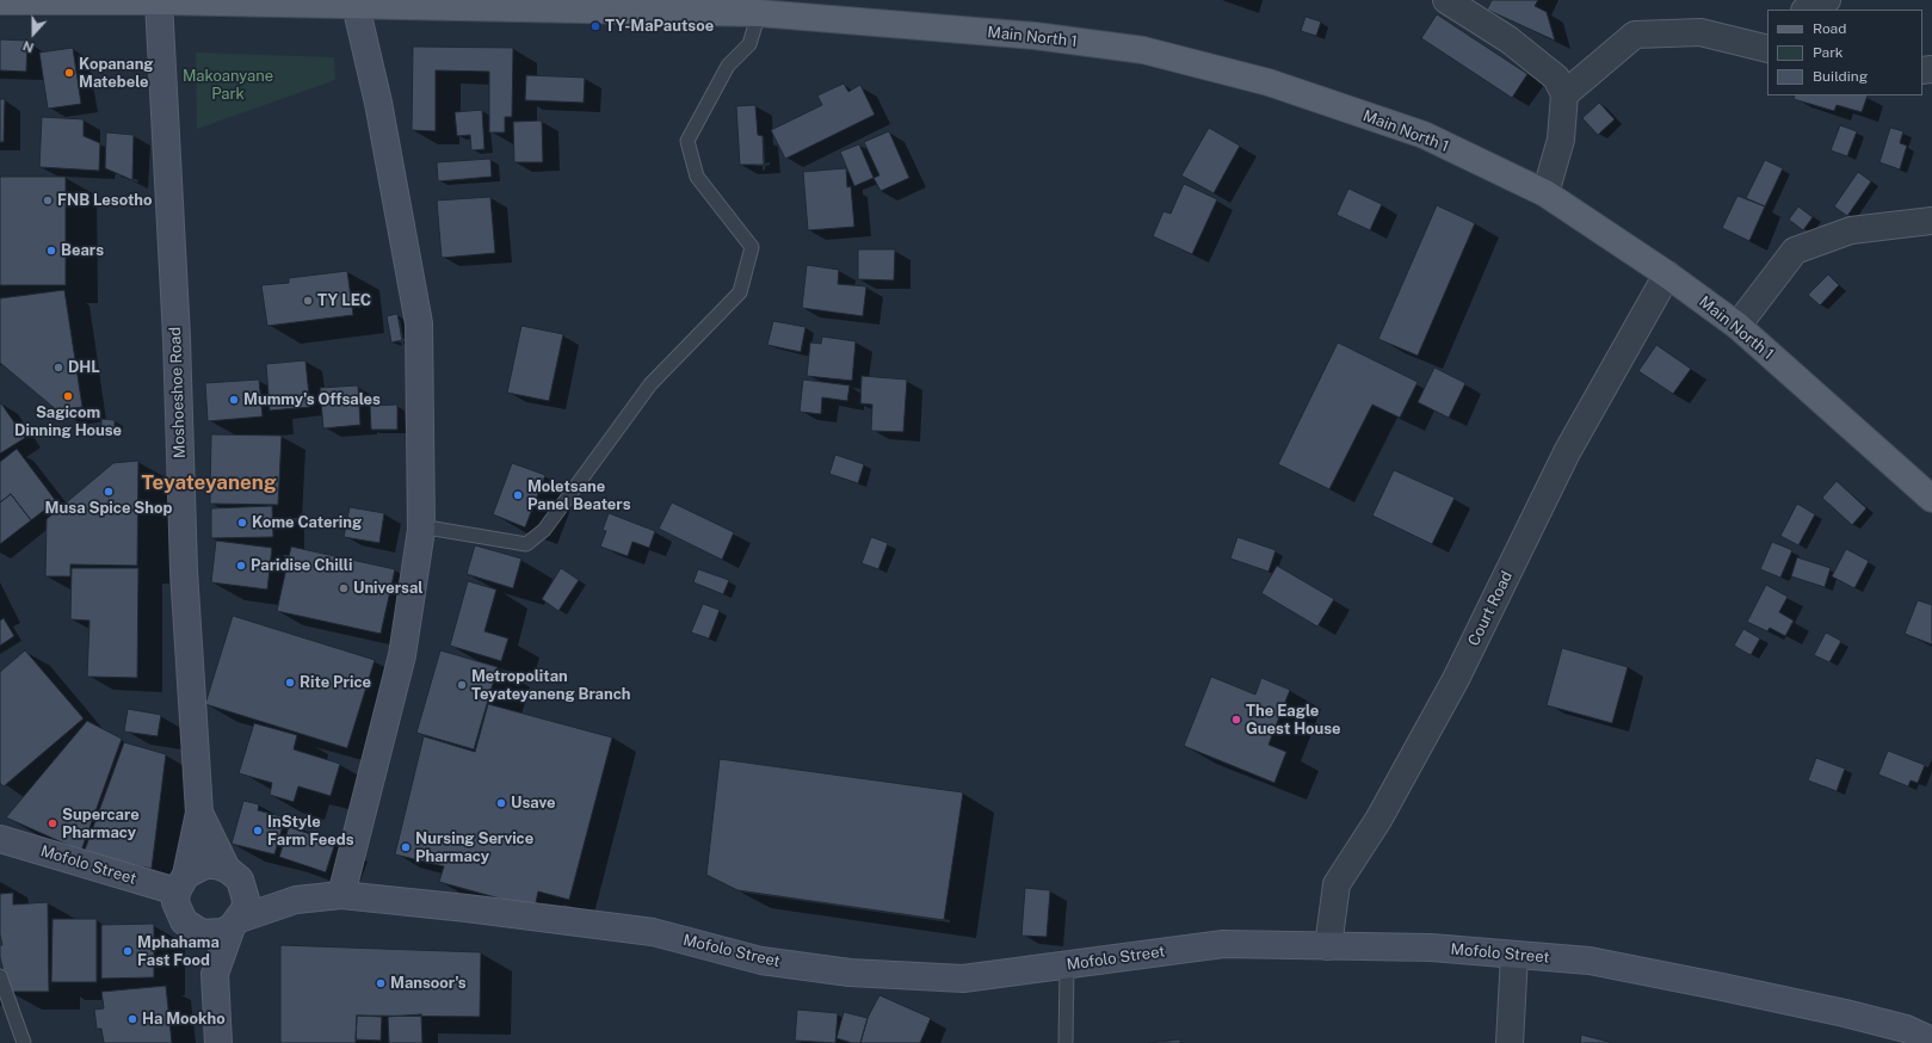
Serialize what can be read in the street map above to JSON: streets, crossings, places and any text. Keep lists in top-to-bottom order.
{
  "streets": {
    "main road": ["Main North 1", "Moshoeshoe Road", "Mofolo Street"],
    "street": ["Court Road"]
  },
  "crossings": [
    ["Main North 1", "Moshoeshoe Road"],
    ["Main North 1", "Court Road"],
    ["Moshoeshoe Road", "Mofolo Street"],
    ["Court Road", "Mofolo Street"]
  ],
  "districts": ["Teyateyaneng"],
  "parks": ["Makoanyane Park"],
  "places": [
    "TY-MaPautsoe",
    "Kopanang Matebele",
    "FNB Lesotho",
    "Bears",
    "TY LEC",
    "DHL",
    "Sagicom Dinning House",
    "Mummy's Offsales",
    "Musa Spice Shop",
    "Moletsane Panel Beaters",
    "Kome Catering",
    "Paridise Chilli",
    "Universal",
    "Rite Price",
    "Metropolitan Teyateyaneng Branch",
    "The Eagle Guest House",
    "Usave",
    "Supercare Pharmacy",
    "InStyle Farm Feeds",
    "Nursing Service Pharmacy",
    "Mphahama Fast Food",
    "Mansoor's",
    "Ha Mookho"
  ],
  "legend": ["Road", "Park", "Building"],
  "north": "bottom"
}
